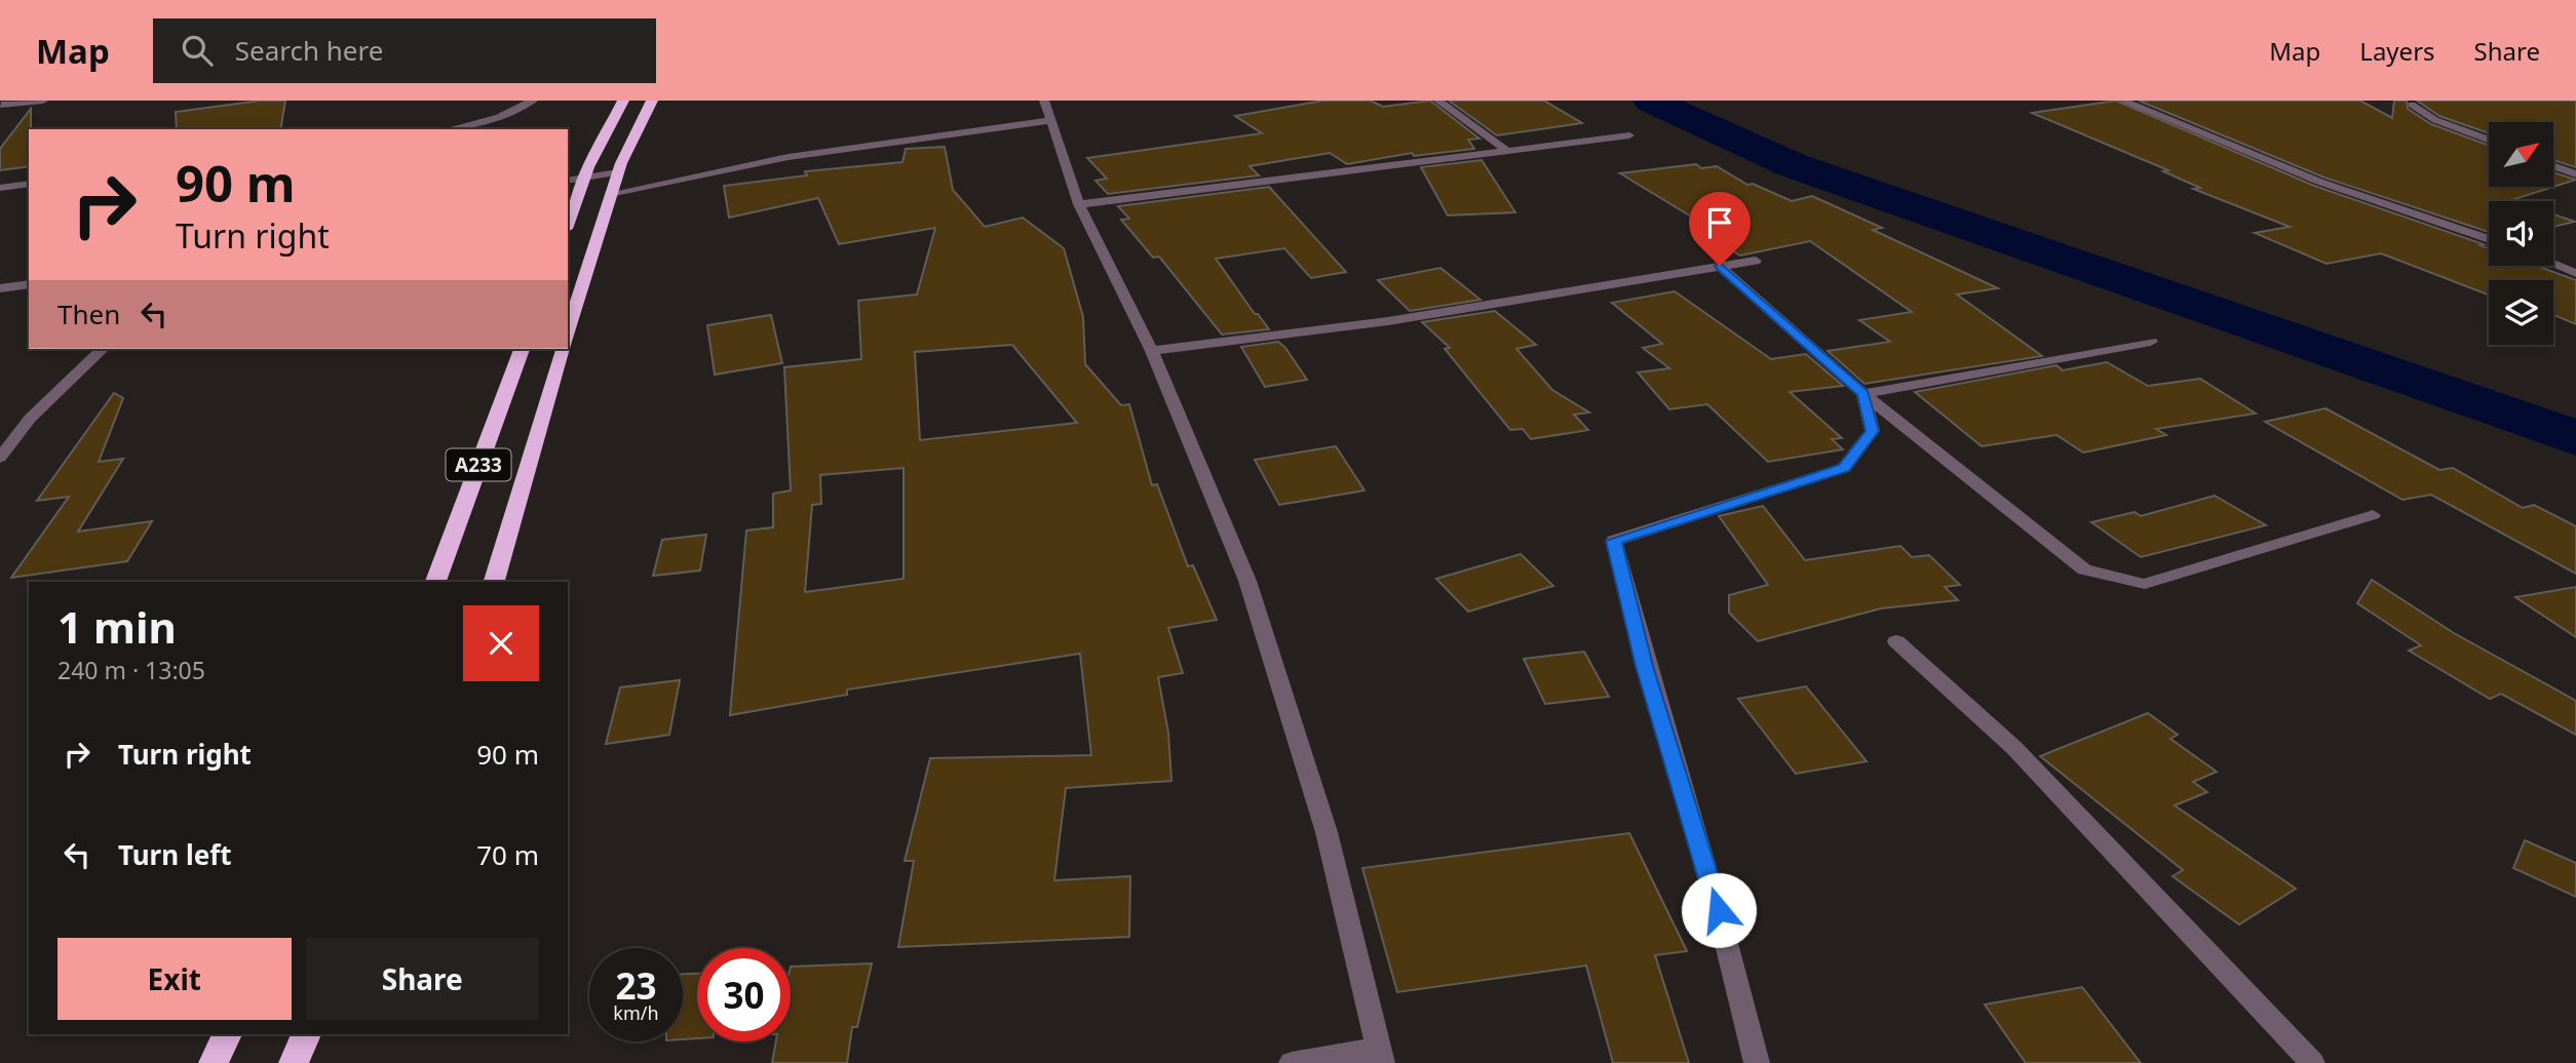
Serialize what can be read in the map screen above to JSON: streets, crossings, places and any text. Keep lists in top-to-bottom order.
{
  "streets": {
    "highway": ["A233"]
  },
  "north": "top right",
  "page": {
    "header": "Map",
    "search": "Search here",
    "nav": ["Map", "Layers", "Share"],
    "turn": ["90 m", "Turn right"],
    "then": "Then",
    "heading": ["1 min", "240 m · 13:05"],
    "list": [
      {
        "name": "Turn right",
        "value": "90 m"
      },
      {
        "name": "Turn left",
        "value": "70 m"
      }
    ],
    "buttons": ["Exit", "Share"],
    "speed": "23 km/h",
    "limit": "30"
  }
}
